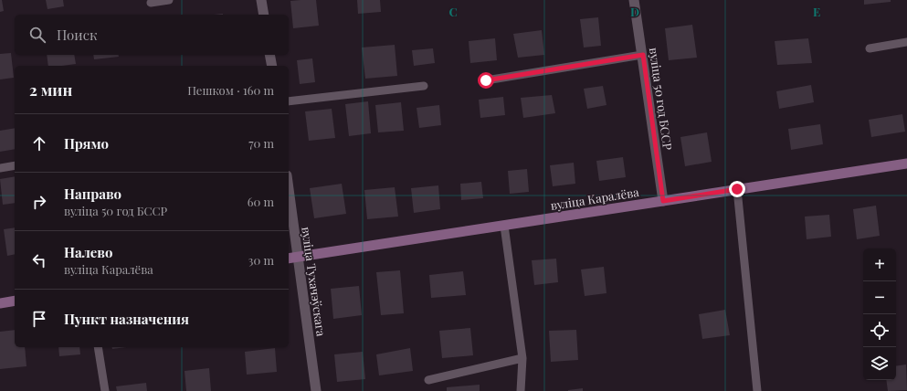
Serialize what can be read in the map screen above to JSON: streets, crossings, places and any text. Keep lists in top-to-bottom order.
{
  "streets": {
    "main road": ["вуліца Каралёва"],
    "street": ["вуліца 50 год БССР", "вуліца Тухачэўскага"]
  },
  "crossings": [
    ["вуліца 50 год БССР", "вуліца Каралёва"],
    ["вуліца Каралёва", "вуліца Тухачэўскага"]
  ],
  "page": {
    "search": "Поиск",
    "heading": ["2 мин", "Пешком · 160 m"],
    "list": [
      ["Прямо", "70 m"],
      ["Направо", "вуліца 50 год БССР", "60 m"],
      ["Налево", "вуліца Каралёва", "30 m"],
      "Пункт назначения"
    ],
    "map_buttons": ["+", "−"]
  },
  "grid": {
    "columns": ["C", "D", "E"]
  }
}
